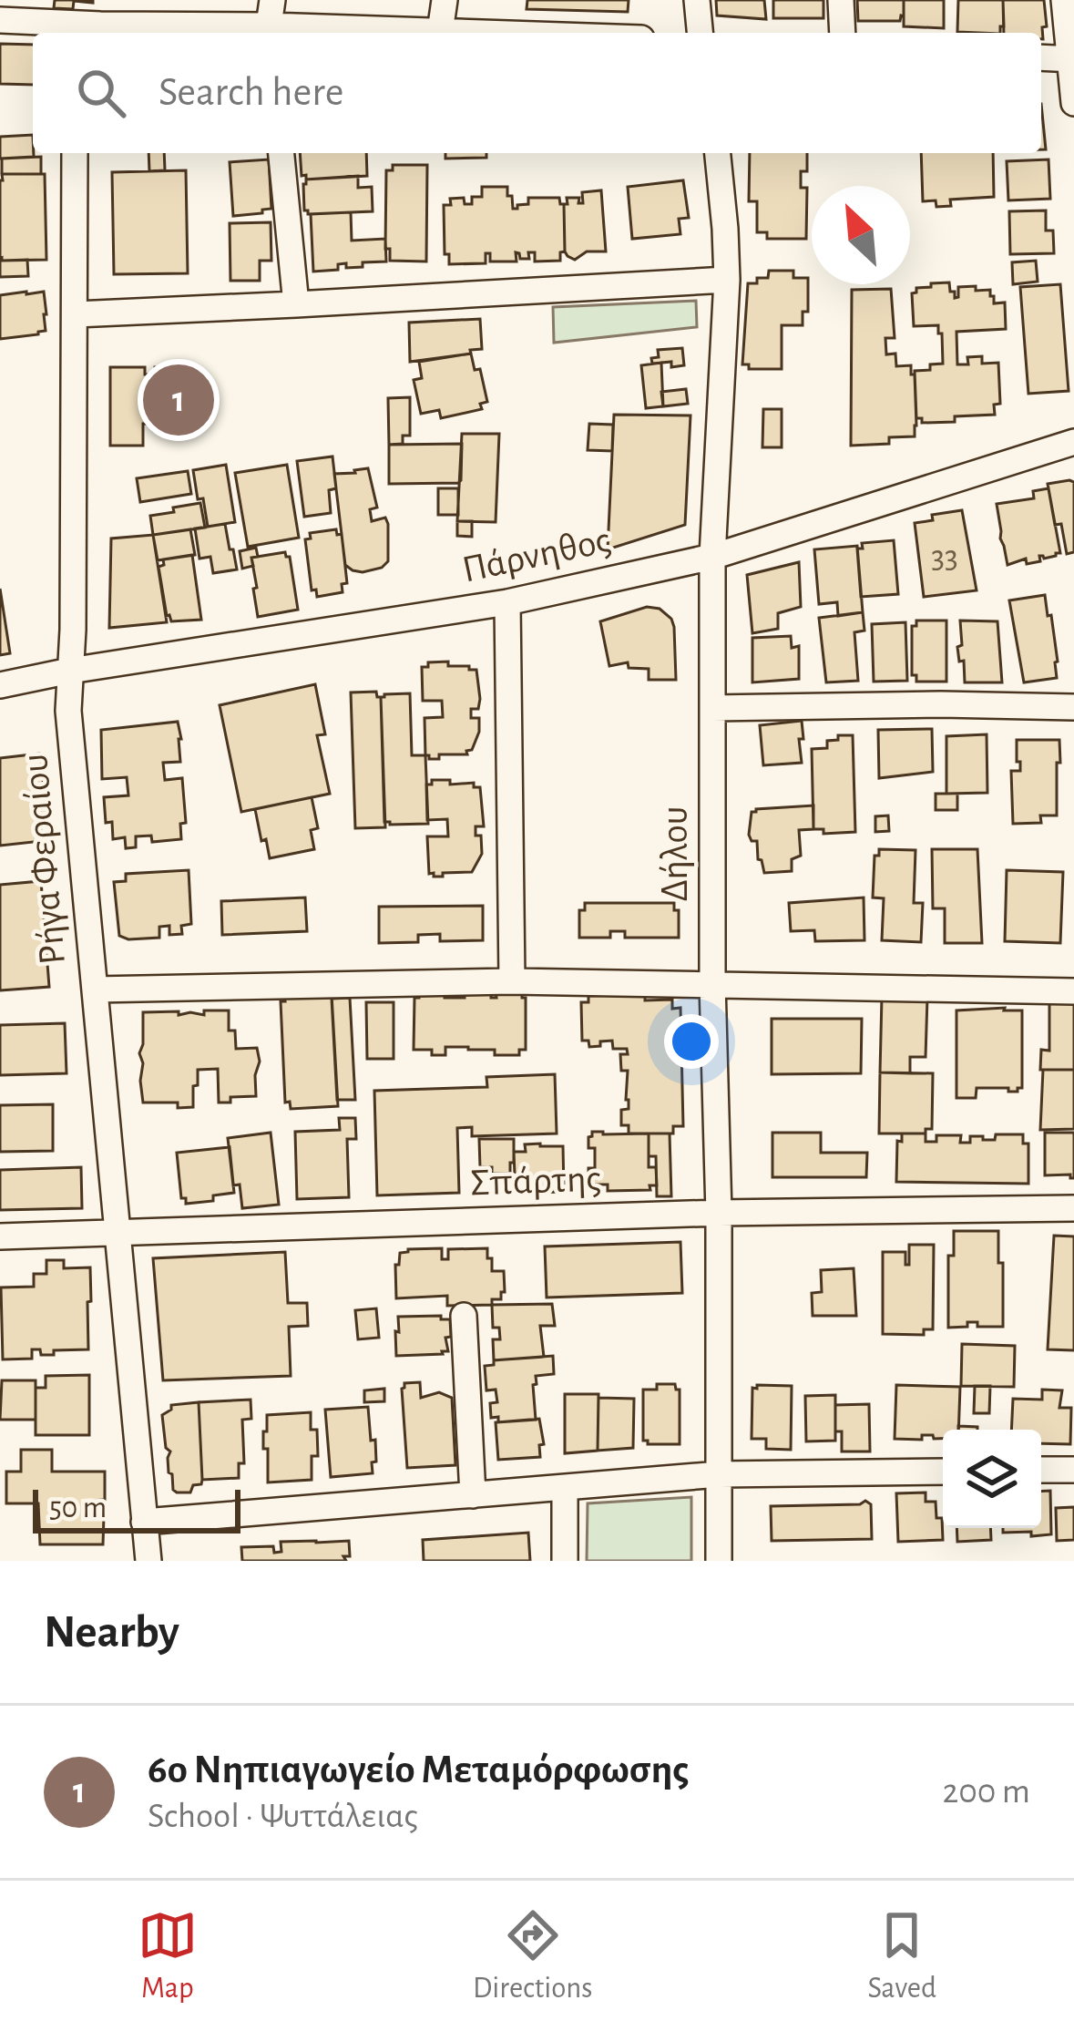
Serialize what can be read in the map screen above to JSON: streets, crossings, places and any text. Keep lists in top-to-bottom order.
{
  "streets": {
    "street": [
      "Πάρνηθος",
      "Δήλου",
      "Ρήγα Φεραίου",
      "Σπάρτης"
    ]
  },
  "crossings": [
    ["Πάρνηθος", "Δήλου"],
    ["Πάρνηθος", "Ρήγα Φεραίου"],
    ["Δήλου", "Σπάρτης"],
    ["Ρήγα Φεραίου", "Σπάρτης"]
  ],
  "house_numbers": ["33"],
  "scale_bar": "50 m",
  "north": "top left",
  "page": {
    "search": "Search here",
    "pins": "1",
    "scale": "50 m",
    "heading": "Nearby",
    "list": [
      {
        "mark": "1",
        "name": "6ο Νηπιαγωγείο Μεταμόρφωσης",
        "note": "School · Ψυττάλειας",
        "value": "200 m"
      }
    ],
    "nav": ["Map", "Directions", "Saved"]
  }
}
